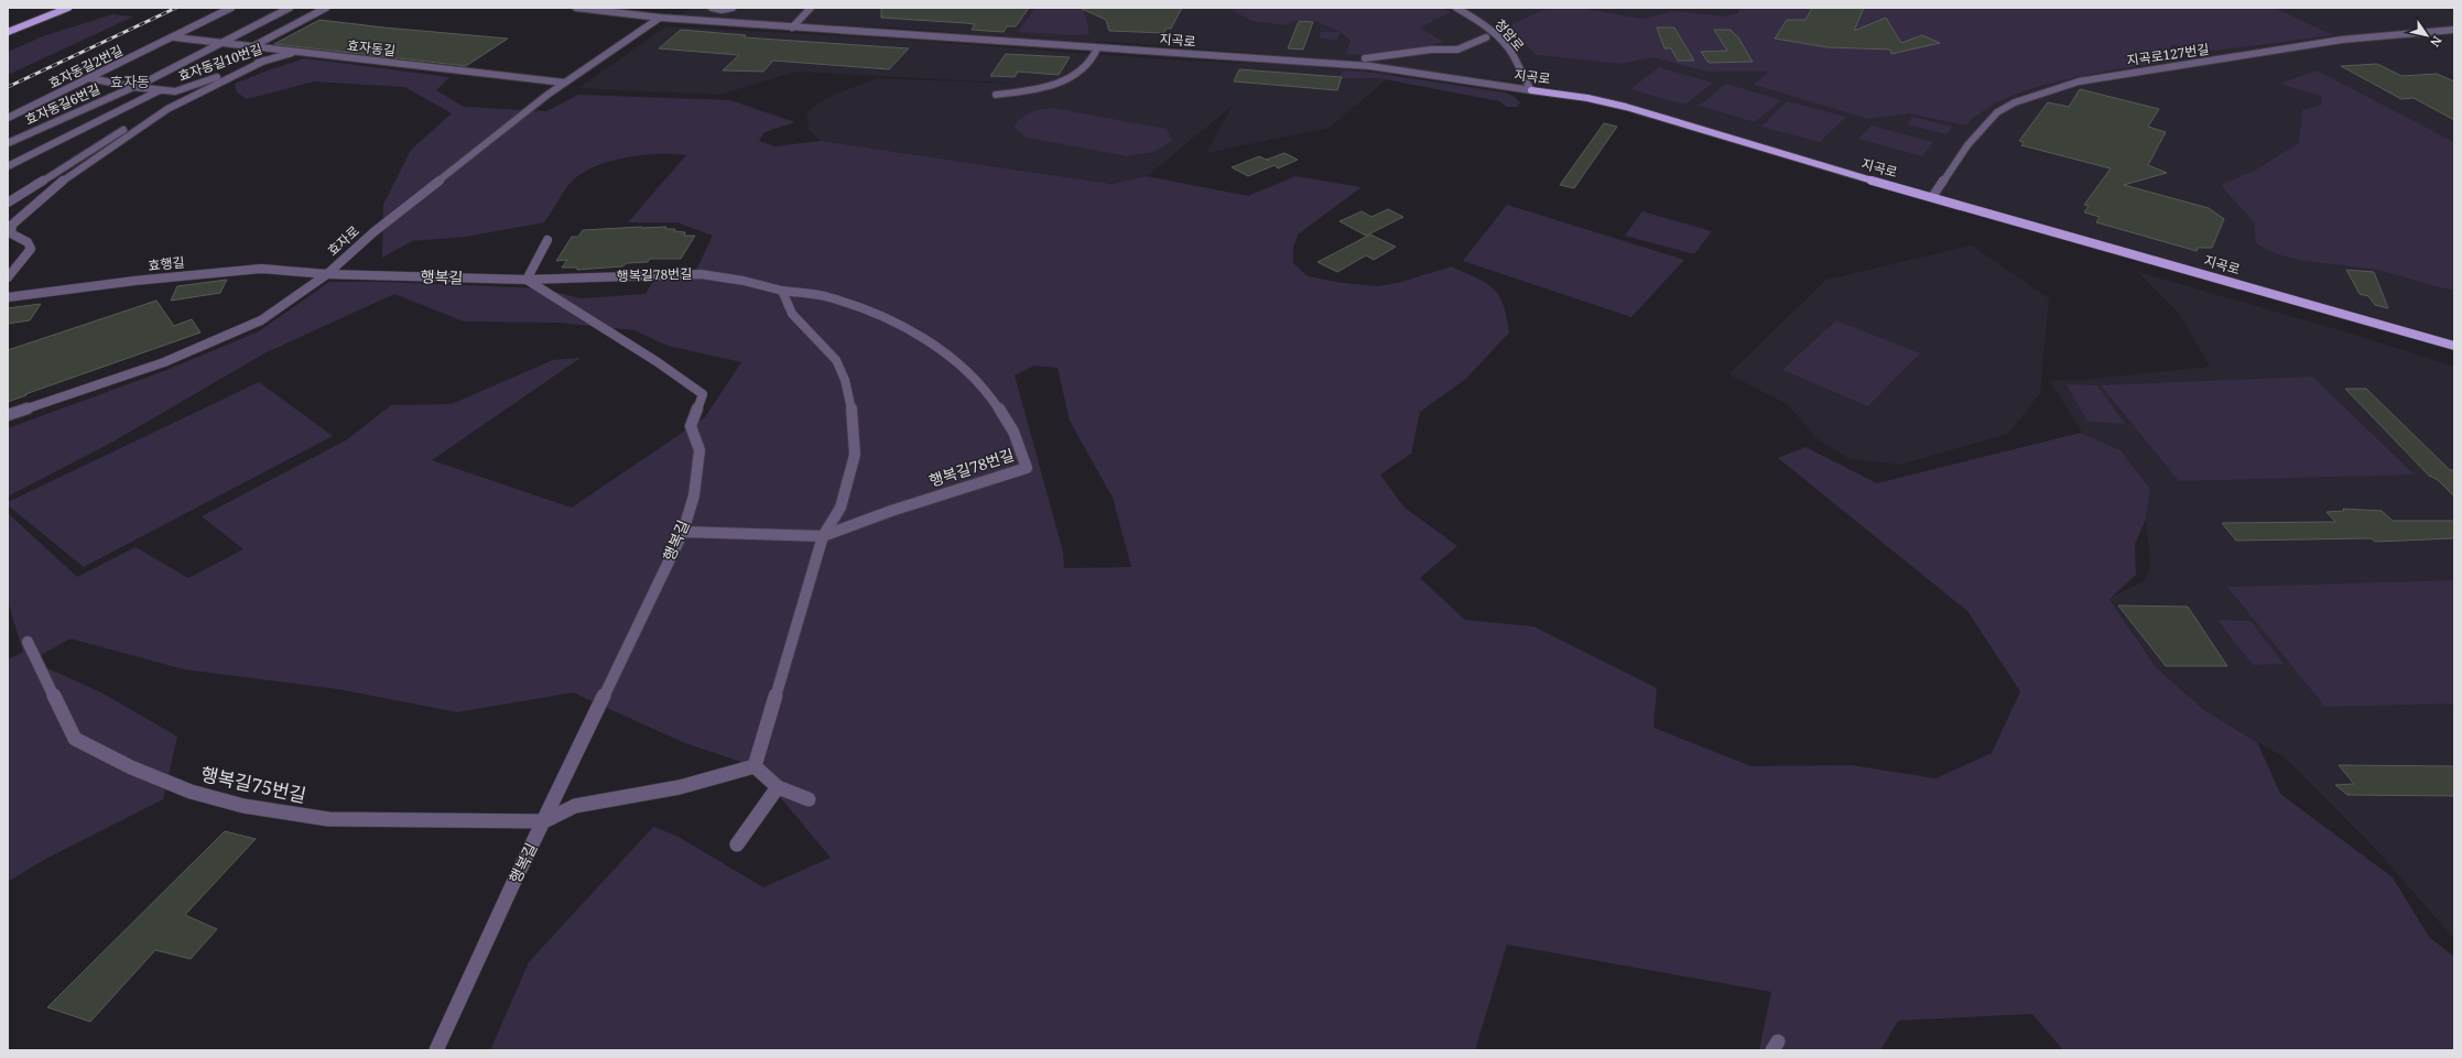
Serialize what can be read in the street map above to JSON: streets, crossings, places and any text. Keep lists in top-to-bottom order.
{
  "streets": {
    "main road": ["지곡로"],
    "street": [
      "청암로",
      "효자동길",
      "지곡로127번길",
      "효자동길10번길",
      "효자동길2번길",
      "효자동길6번길",
      "효자로",
      "효행길",
      "행복길78번길",
      "행복길",
      "행복길75번길"
    ]
  },
  "crossings": [
    ["청암로", "지곡로"],
    ["지곡로", "지곡로127번길"],
    ["지곡로", "효자로"],
    ["효자동길", "효자동길10번길"],
    ["효자동길", "효자동길2번길"],
    ["효자동길", "효자동길6번길"],
    ["효자동길", "효자로"],
    ["효자로", "효행길"],
    ["효자로", "행복길"],
    ["효행길", "행복길"],
    ["행복길78번길", "행복길"],
    ["행복길", "행복길75번길"]
  ],
  "districts": ["효자동"],
  "north": "bottom right"
}
